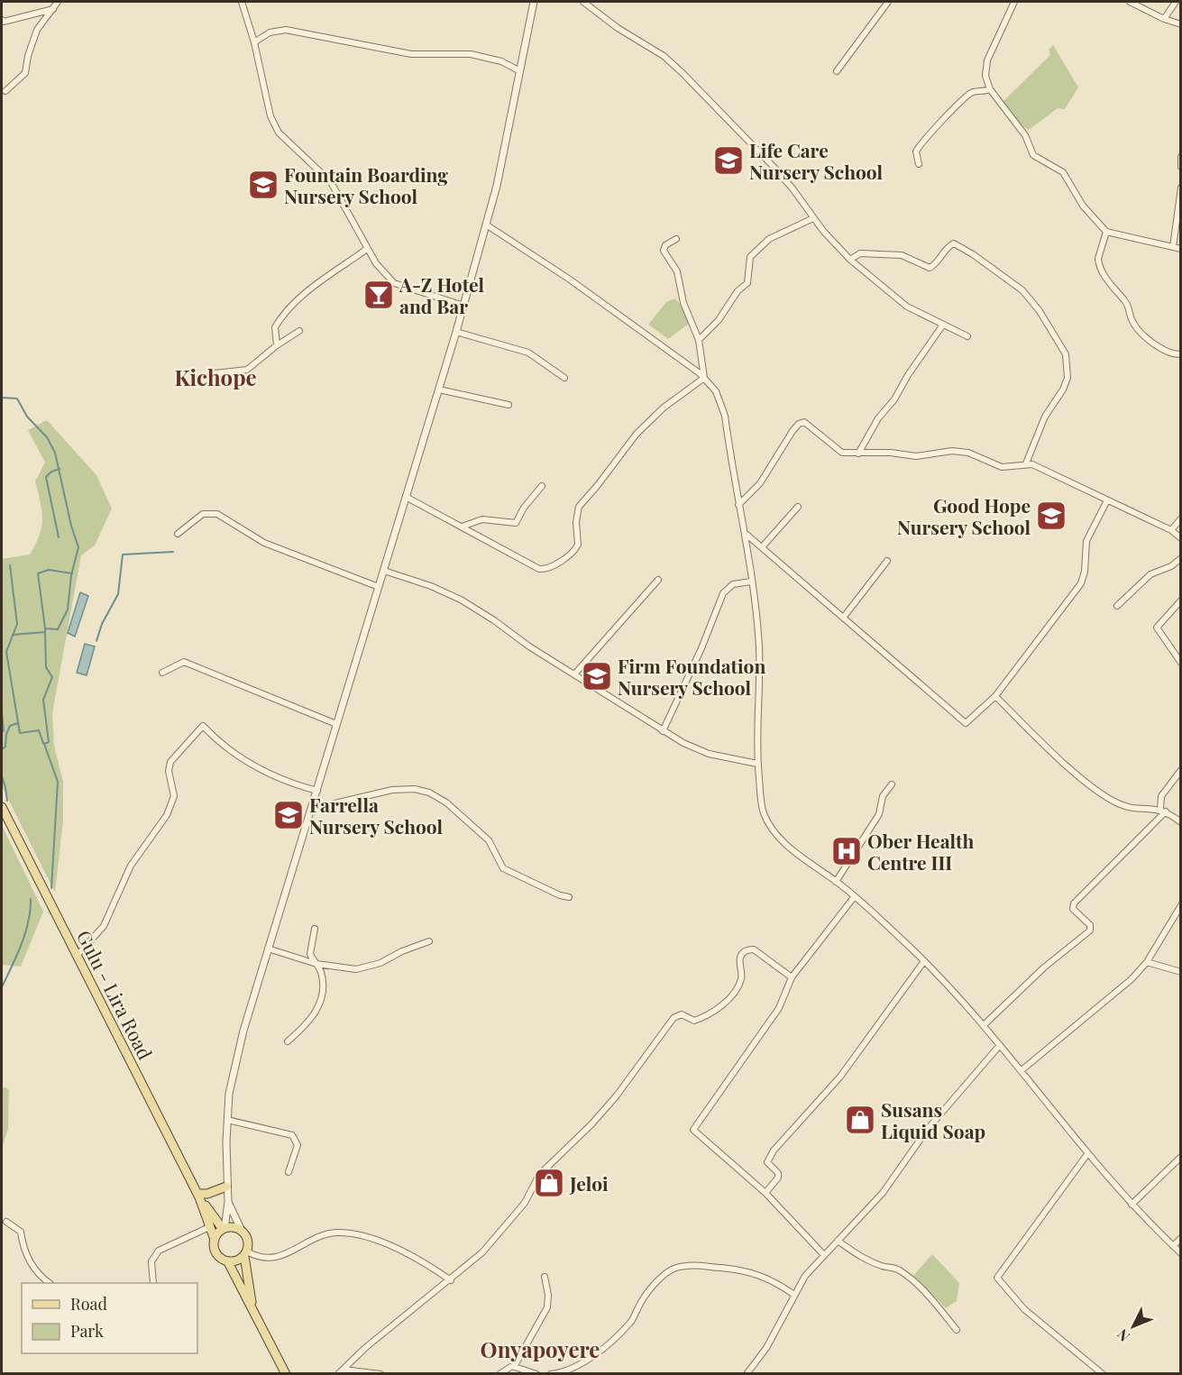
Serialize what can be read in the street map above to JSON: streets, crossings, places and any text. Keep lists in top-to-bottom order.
{
  "streets": {
    "main road": ["Gulu - Lira Road"]
  },
  "districts": ["Kichope", "Onyapoyere"],
  "places": {
    "school or university": [
      "Life Care Nursery School",
      "Fountain Boarding Nursery School",
      "Good Hope Nursery School",
      "Firm Foundation Nursery School",
      "Farrella Nursery School"
    ],
    "bar": ["A-Z Hotel and Bar"],
    "hospital": ["Ober Health Centre III"],
    "shop": ["Susans Liquid Soap", "Jeloi"]
  },
  "legend": ["Road", "Park"],
  "north": "bottom left"
}
